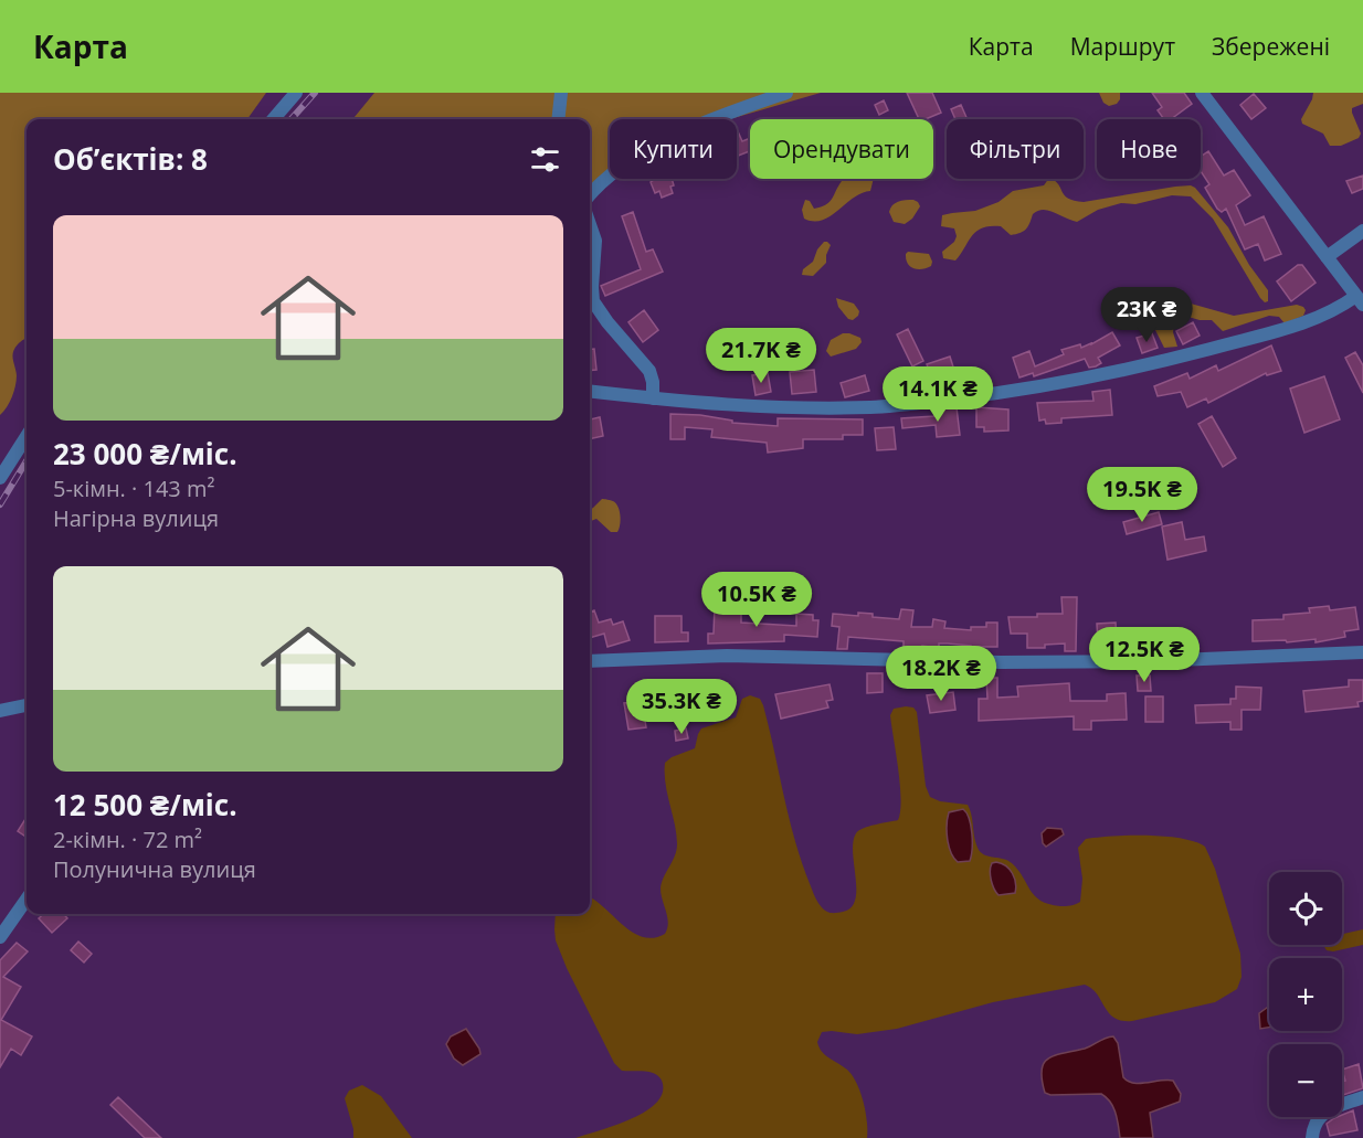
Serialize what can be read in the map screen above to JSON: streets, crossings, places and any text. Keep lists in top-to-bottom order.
{
  "page": {
    "header": "Карта",
    "nav": ["Карта", "Маршрут", "Збережені"],
    "chip": [
      "Купити",
      "Орендувати",
      "Фільтри",
      "Нове"
    ],
    "heading": "Об’єктів: 8",
    "list": [
      {
        "name": "23 000 ₴/міс.",
        "note": "5-кімн. · 143 m² · Нагірна вулиця"
      },
      {
        "name": "12 500 ₴/міс.",
        "note": "2-кімн. · 72 m² · Полунична вулиця"
      }
    ],
    "price": [
      "23K ₴",
      "21.7K ₴",
      "14.1K ₴",
      "19.5K ₴",
      "10.5K ₴",
      "12.5K ₴",
      "18.2K ₴",
      "35.3K ₴"
    ],
    "map_buttons": ["+", "−"]
  }
}
